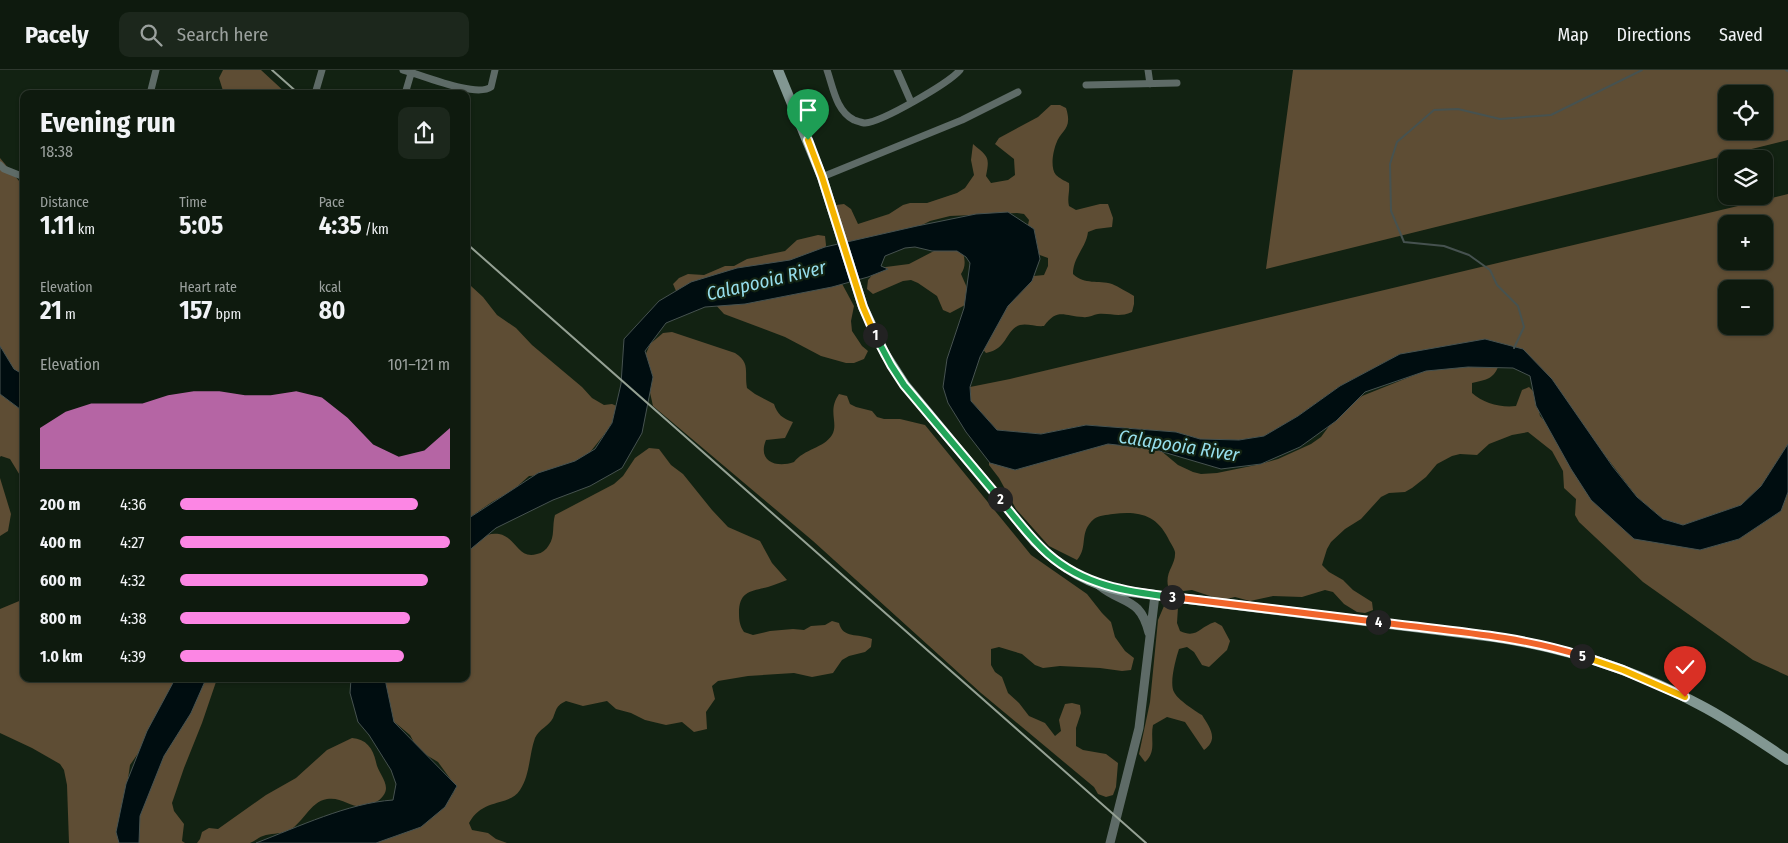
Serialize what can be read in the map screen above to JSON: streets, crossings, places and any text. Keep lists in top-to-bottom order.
{
  "water": ["Calapooia River"],
  "page": {
    "header": "Pacely",
    "search": "Search here",
    "nav": ["Map", "Directions", "Saved"],
    "map_buttons": ["+", "−"],
    "heading": ["Evening run", "18:38"],
    "stats": [
      ["Distance", "1.11 km"],
      ["Time", "5:05"],
      ["Pace", "4:35 /km"],
      ["Elevation", "21 m"],
      ["Heart rate", "157 bpm"],
      ["kcal", "80"]
    ],
    "pins": [
      "1",
      "2",
      "3",
      "4",
      "5"
    ],
    "chart": ["Elevation", "101–121 m"],
    "list": [
      {
        "name": "200 m",
        "note": "4:36"
      },
      {
        "name": "400 m",
        "note": "4:27"
      },
      {
        "name": "600 m",
        "note": "4:32"
      },
      {
        "name": "800 m",
        "note": "4:38"
      },
      {
        "name": "1.0 km",
        "note": "4:39"
      }
    ]
  }
}
